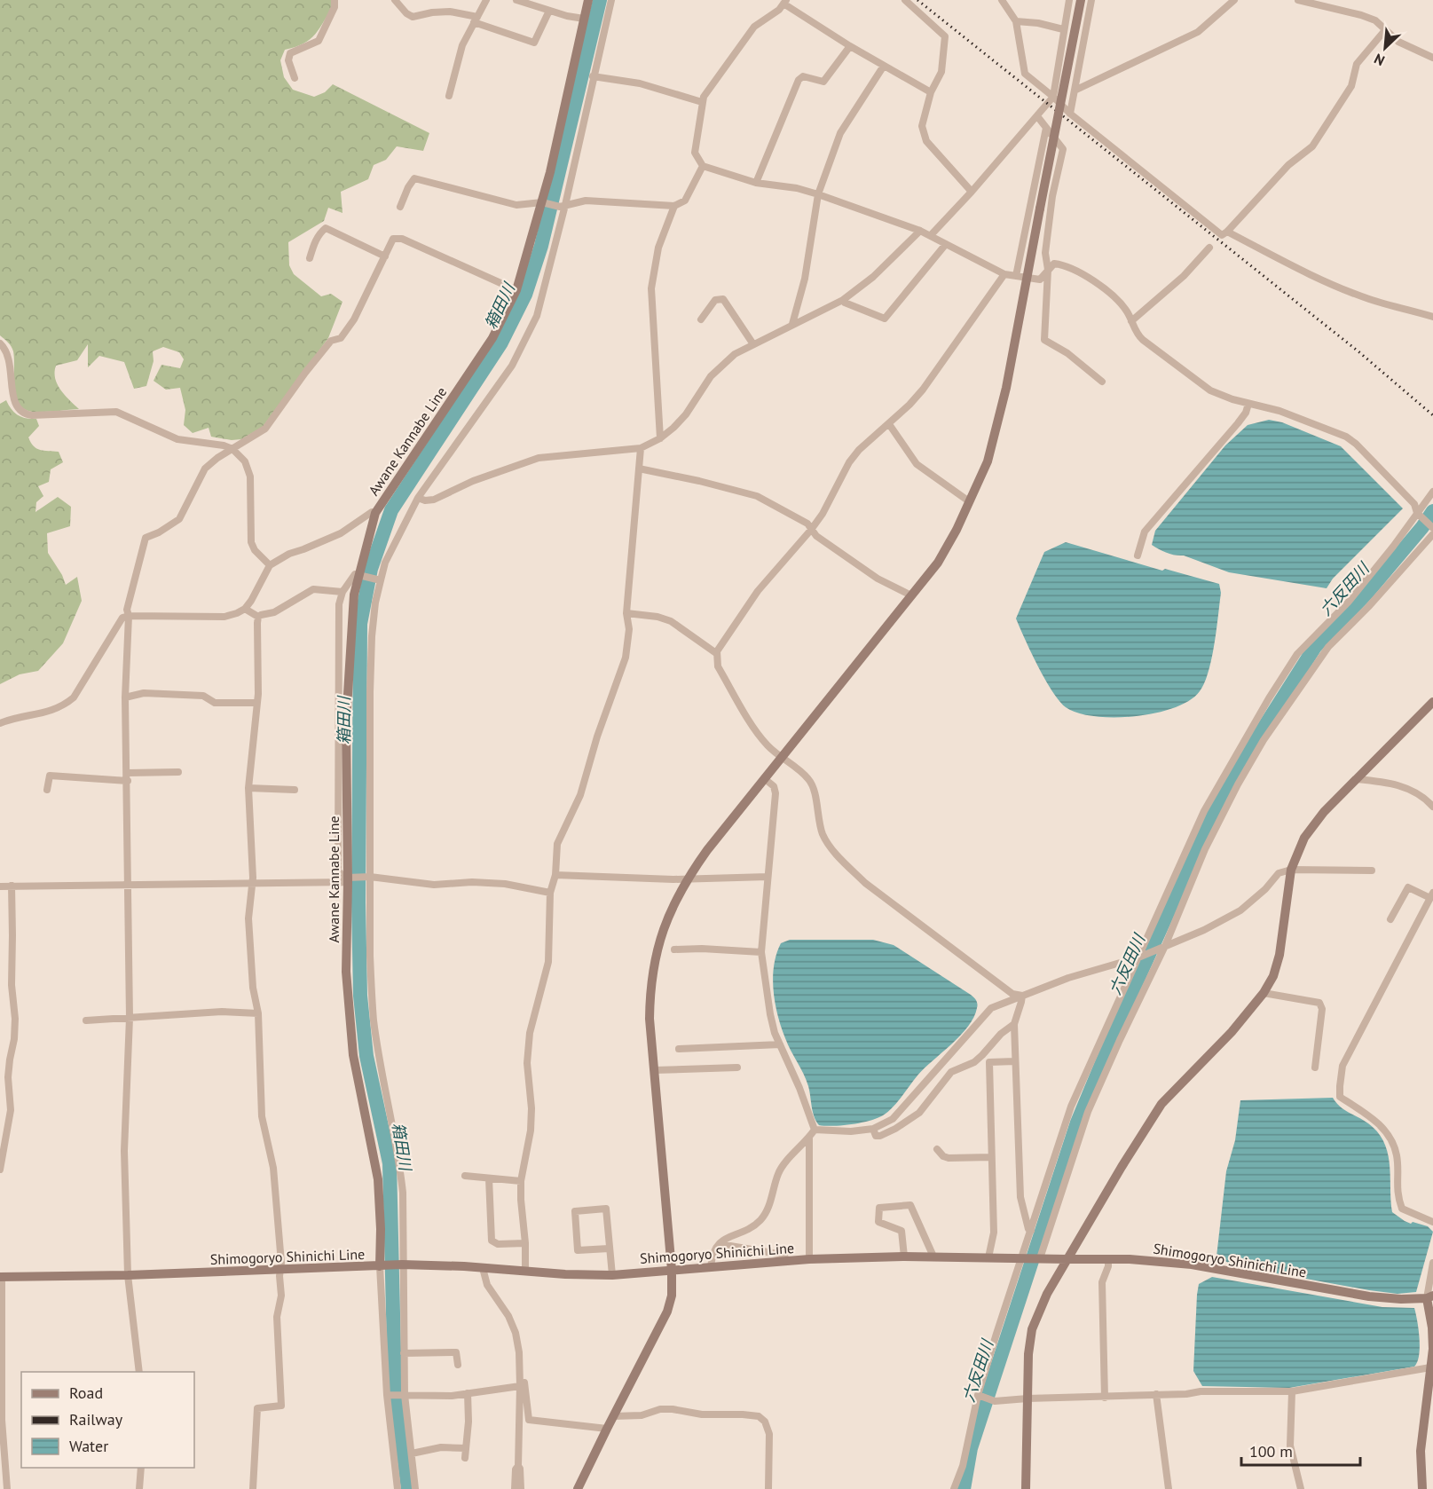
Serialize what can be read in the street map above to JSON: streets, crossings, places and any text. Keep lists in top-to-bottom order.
{
  "streets": {
    "main road": ["Awane Kannabe Line", "Shimogoryo Shinichi Line"]
  },
  "crossings": [
    ["Awane Kannabe Line", "Shimogoryo Shinichi Line"]
  ],
  "water": ["箱田川", "六反田川"],
  "legend": ["Road", "Railway", "Water"],
  "scale_bar": "100 m",
  "north": "bottom left"
}
